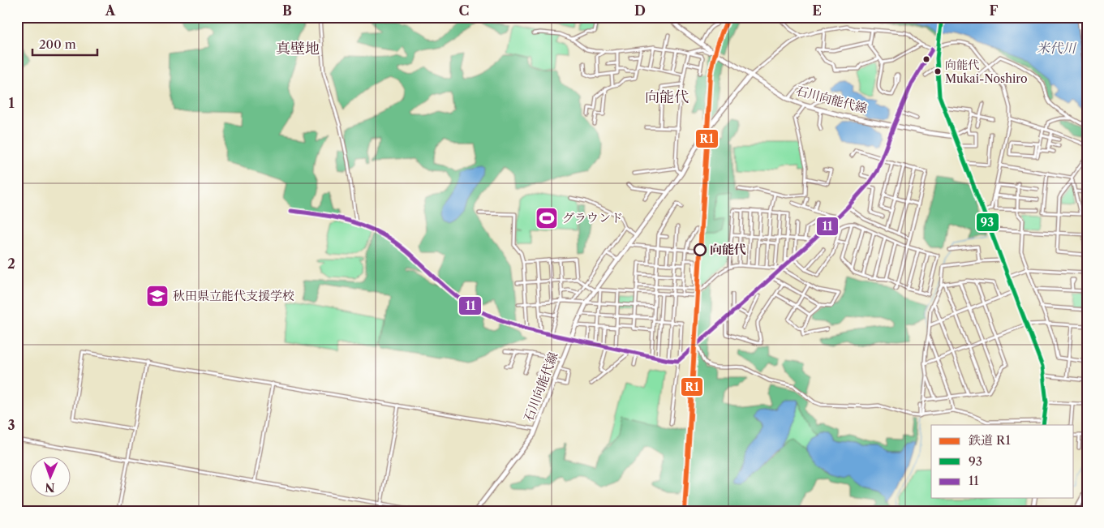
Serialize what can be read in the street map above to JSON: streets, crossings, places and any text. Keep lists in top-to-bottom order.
{
  "streets": {
    "main road": ["石川向能代線"]
  },
  "districts": ["真壁地", "向能代"],
  "water": ["米代川"],
  "places": {
    "other": ["向能代 Mukai-Noshiro", "向能代"],
    "sports": ["グラウンド"],
    "school or university": ["秋田県立能代支援学校"]
  },
  "lines": ["rail line R1", "transit line 93", "transit line 11"],
  "legend": ["鉄道 R1", "93", "11"],
  "scale_bar": "200 m",
  "north": "bottom",
  "grid": {
    "columns": [
      "A",
      "B",
      "C",
      "D",
      "E",
      "F"
    ],
    "rows": ["1", "2", "3"]
  }
}
